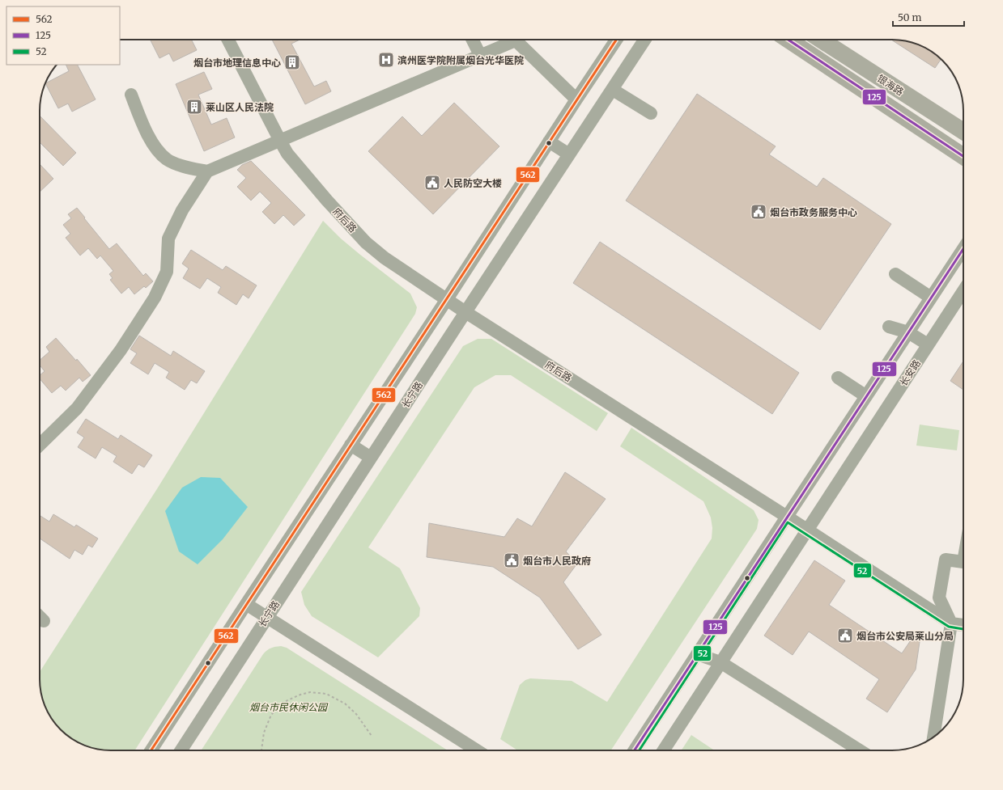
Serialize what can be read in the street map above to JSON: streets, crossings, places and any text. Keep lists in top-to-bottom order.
{
  "streets": {
    "main road": ["银海路"],
    "street": ["府后路", "长安路", "长宁路"]
  },
  "crossings": [
    ["府后路", "长安路"],
    ["府后路", "长宁路"]
  ],
  "parks": ["烟台市民休闲公园"],
  "places": {
    "hospital": ["滨州医学院附属烟台光华医院"],
    "building": ["烟台市地理信息中心", "莱山区人民法院"],
    "public building": [
      "人民防空大楼",
      "烟台市政务服务中心",
      "烟台市人民政府",
      "烟台市公安局莱山分局"
    ]
  },
  "lines": ["transit line 562", "transit line 125", "transit line 52"],
  "legend": ["562", "125", "52"],
  "scale_bar": "50 m"
}
